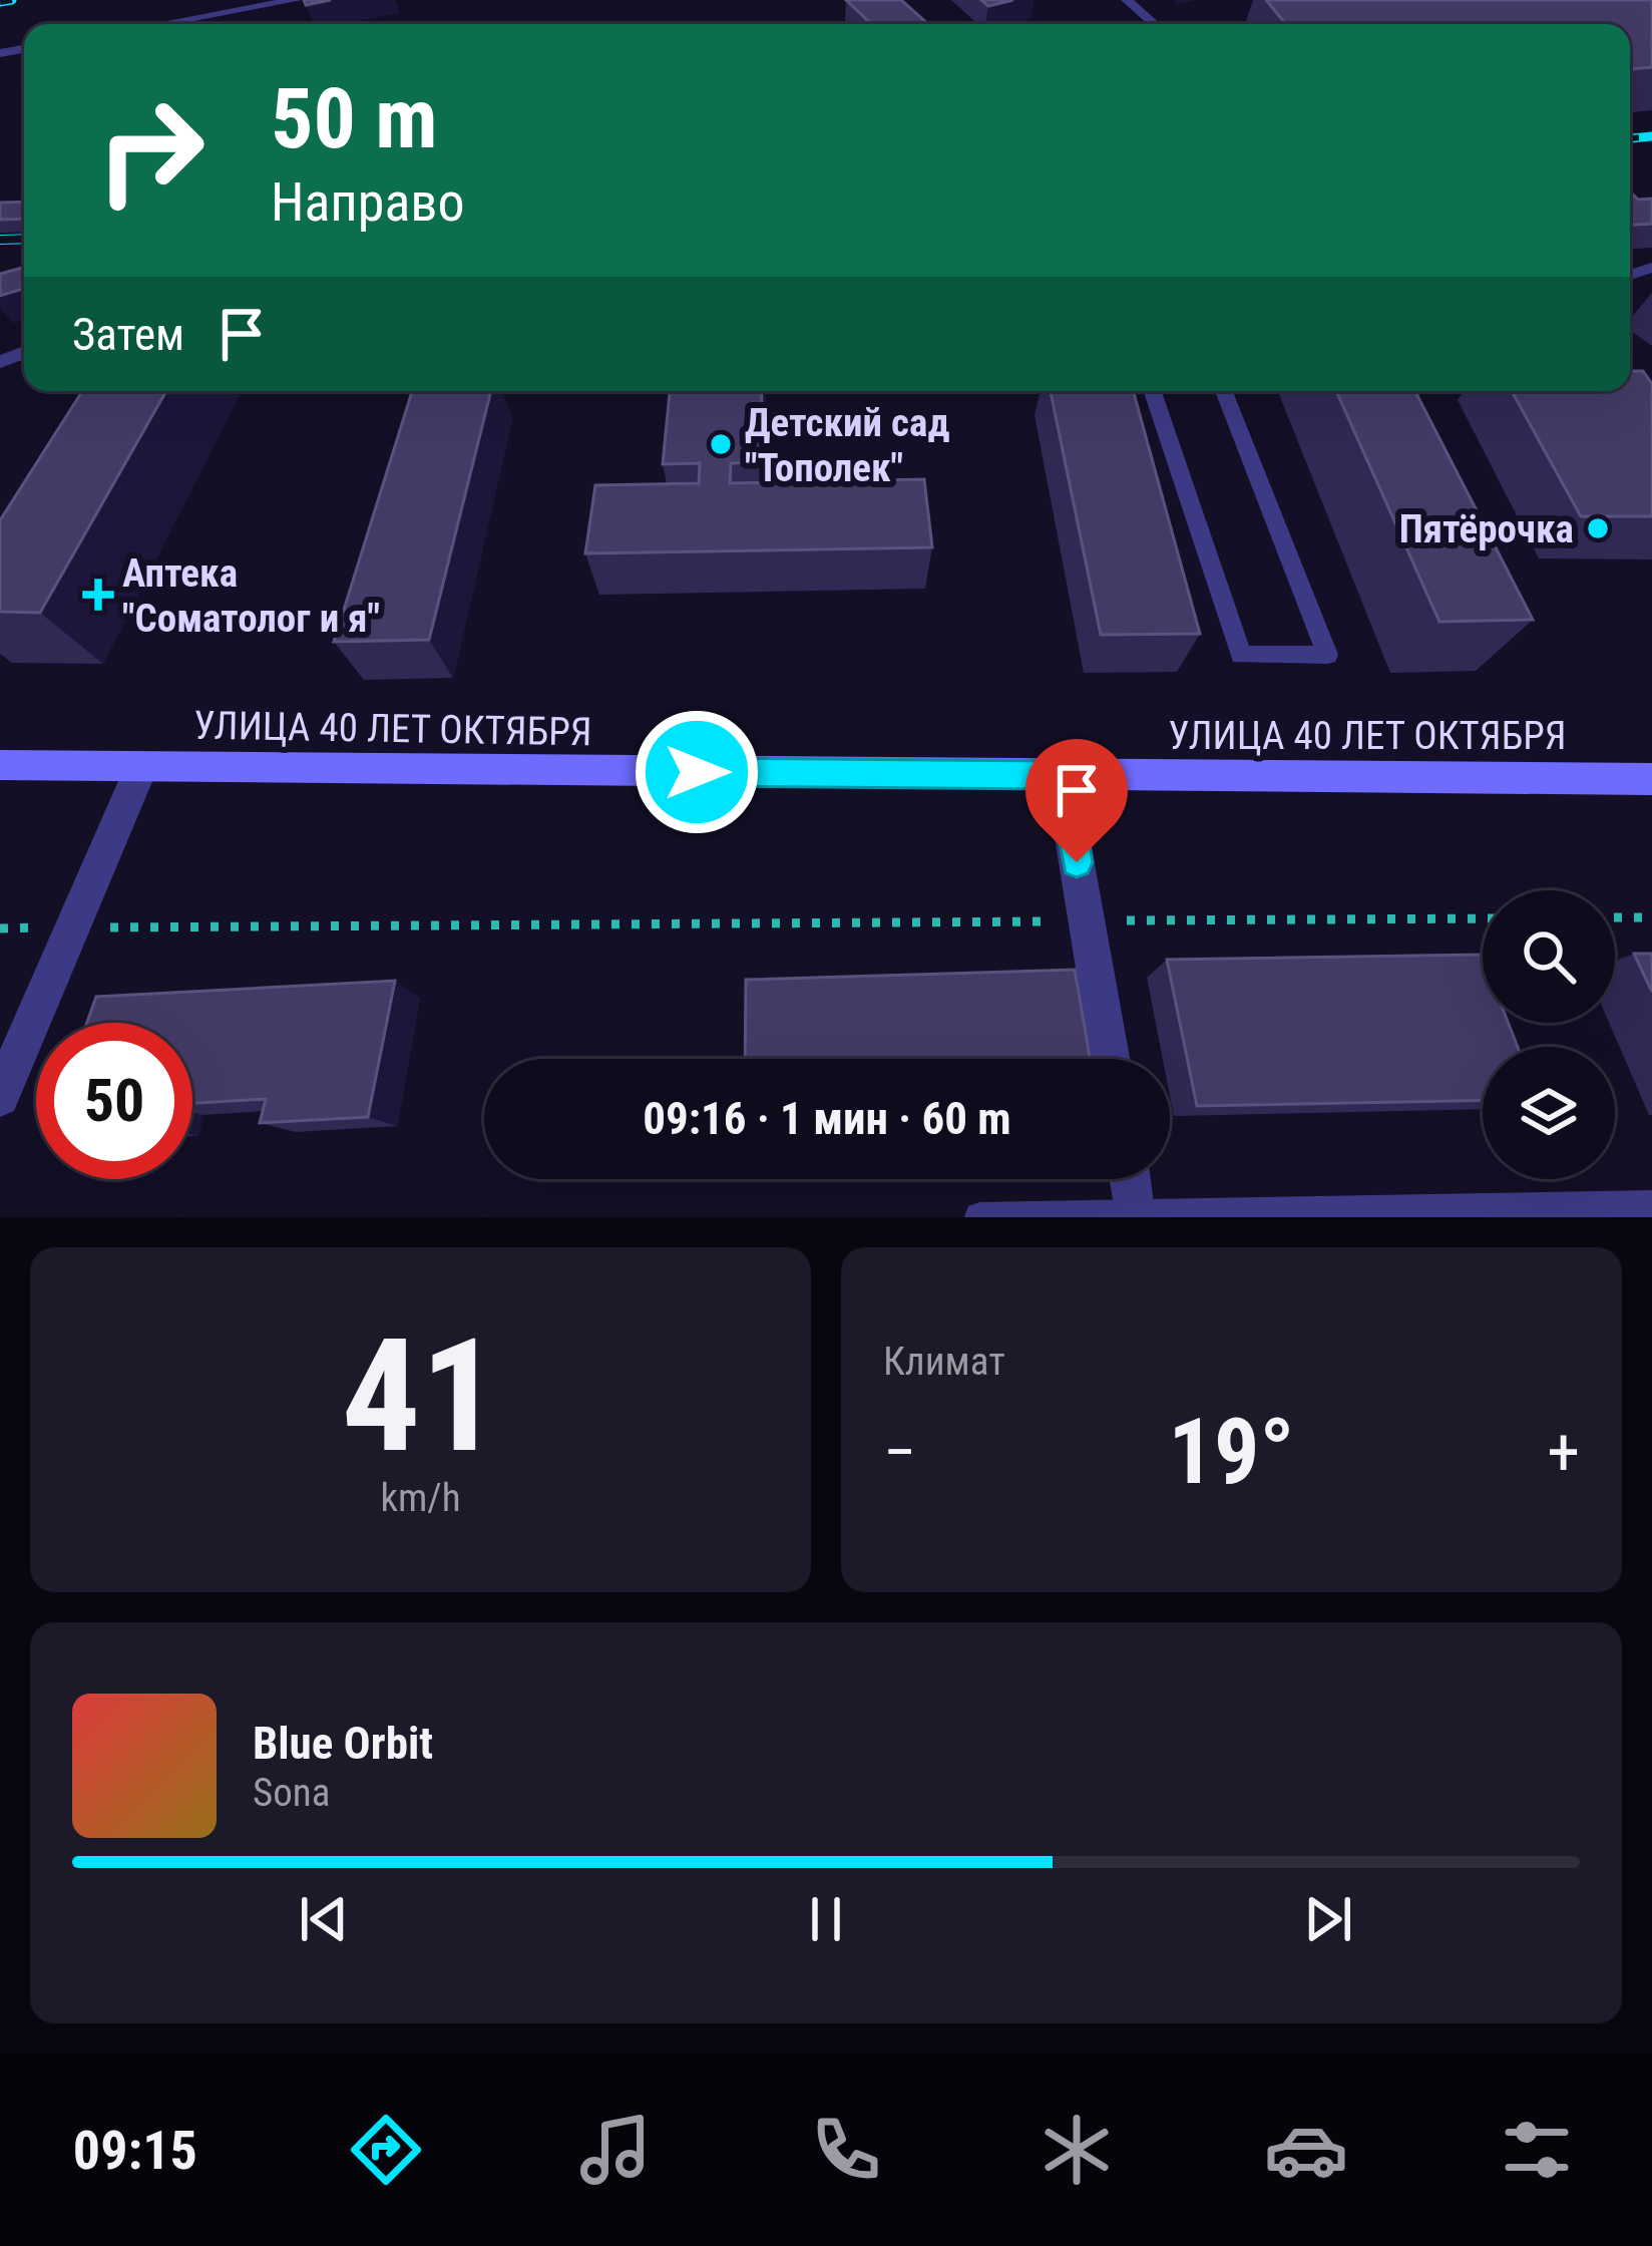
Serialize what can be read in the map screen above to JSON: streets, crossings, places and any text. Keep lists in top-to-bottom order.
{
  "streets": {
    "main road": ["УЛИЦА 40 ЛЕТ ОКТЯБРЯ"]
  },
  "places": {
    "other": ["Детский сад \"Тополек\"", "Пятёрочка"],
    "health": ["Аптека \"Соматолог и я\""]
  },
  "page": {
    "turn": ["50 m", "Направо"],
    "then": "Затем",
    "limit": "50",
    "trip": "09:16 · 1 мин · 60 m",
    "tile": [
      ["41", "km/h"],
      "Климат"
    ],
    "heat": ["−", "19°", "+"],
    "song": ["Blue Orbit", "Sona"],
    "tabs": "09:15"
  }
}
